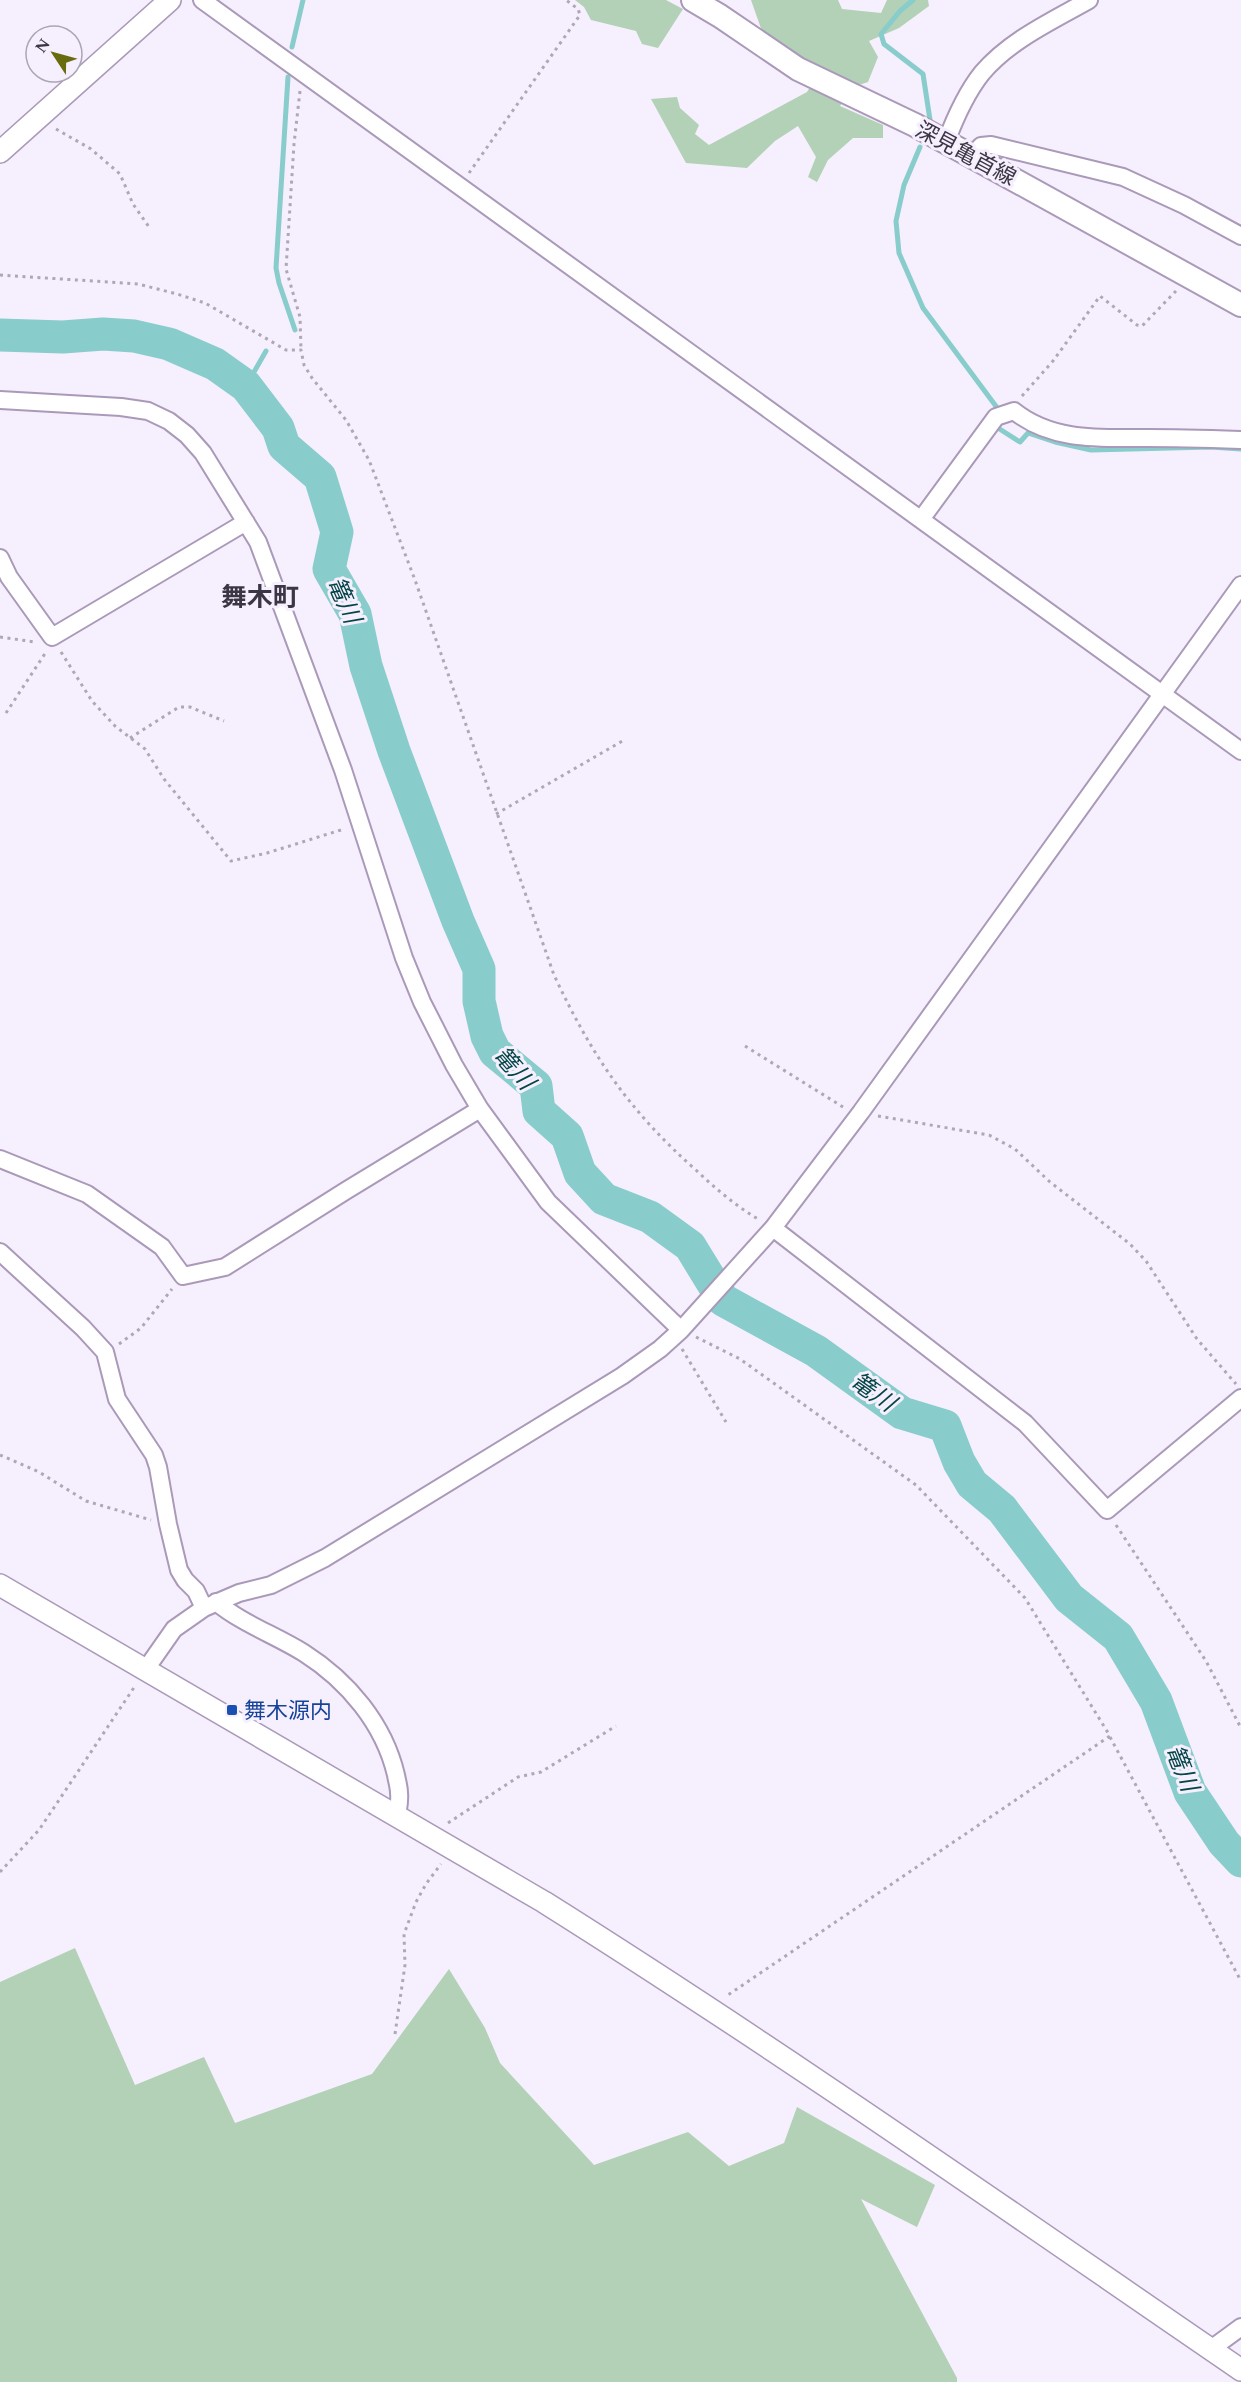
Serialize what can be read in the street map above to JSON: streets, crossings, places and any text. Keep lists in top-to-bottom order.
{
  "streets": {
    "main road": ["深見亀首線"]
  },
  "districts": ["舞木町"],
  "water": ["篭川"],
  "places": {
    "transit": ["舞木源内"]
  },
  "north": "top left"
}
